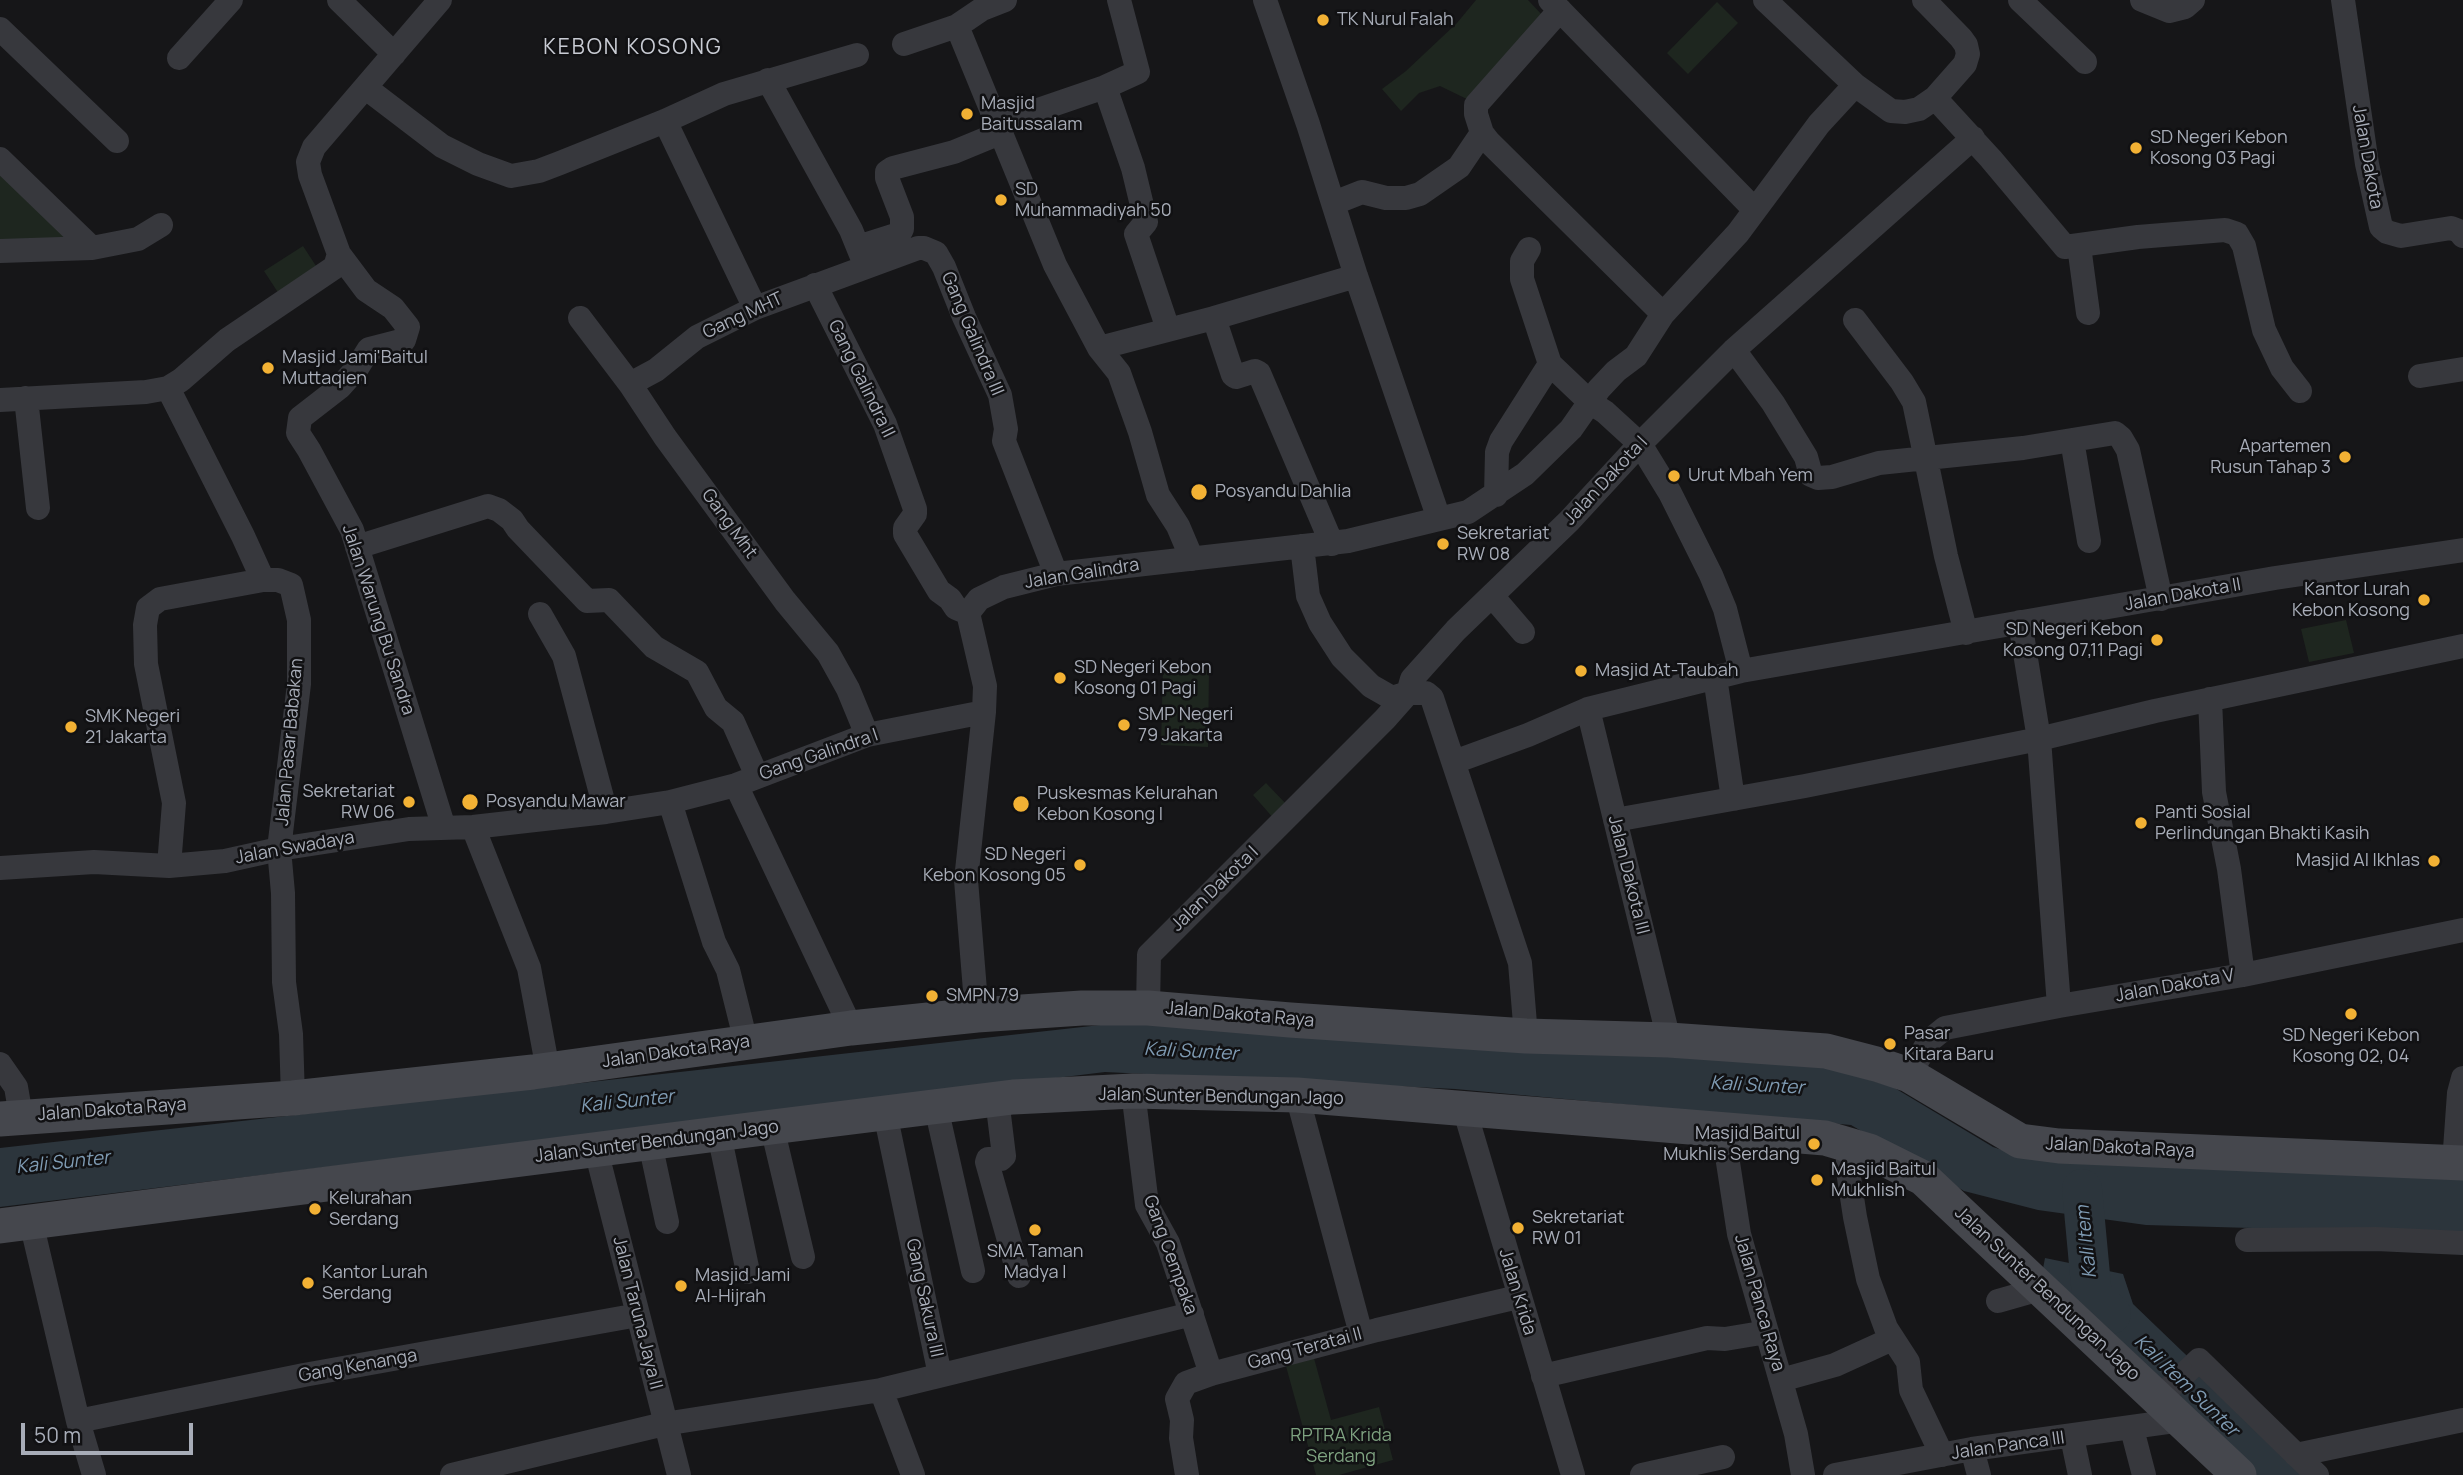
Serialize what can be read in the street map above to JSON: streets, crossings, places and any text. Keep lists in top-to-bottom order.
{
  "streets": {
    "street": [
      "Jalan Dakota",
      "Gang MHT",
      "Gang Galindra III",
      "Gang Galindra II",
      "Jalan Dakota I",
      "Gang Mht",
      "Jalan Galindra",
      "Jalan Dakota II",
      "Jalan Warung Bu Sandra",
      "Jalan Pasar Babakan",
      "Gang Galindra I",
      "Jalan Swadaya",
      "Jalan Dakota III",
      "Jalan Dakota V",
      "Jalan Dakota Raya",
      "Jalan Sunter Bendungan Jago",
      "Gang Cempaka",
      "Jalan Krida",
      "Gang Sakura III",
      "Jalan Panca Raya",
      "Jalan Taruna Jaya II",
      "Gang Teratai II",
      "Gang Kenanga",
      "Jalan Panca III"
    ]
  },
  "crossings": [
    ["Gang MHT", "Gang Galindra III"],
    ["Gang MHT", "Gang Galindra II"],
    ["Gang MHT", "Gang Mht"],
    ["Gang Galindra III", "Jalan Galindra"],
    ["Gang Galindra II", "Jalan Galindra"],
    ["Jalan Dakota I", "Jalan Dakota Raya"],
    ["Gang Mht", "Gang Galindra I"],
    ["Jalan Dakota II", "Jalan Dakota III"],
    ["Jalan Warung Bu Sandra", "Jalan Swadaya"],
    ["Jalan Pasar Babakan", "Jalan Swadaya"],
    ["Gang Galindra I", "Jalan Swadaya"],
    ["Jalan Dakota III", "Jalan Dakota Raya"],
    ["Jalan Dakota V", "Jalan Dakota Raya"],
    ["Jalan Sunter Bendungan Jago", "Gang Cempaka"],
    ["Jalan Sunter Bendungan Jago", "Jalan Krida"],
    ["Jalan Sunter Bendungan Jago", "Gang Sakura III"],
    ["Jalan Sunter Bendungan Jago", "Jalan Panca Raya"],
    ["Jalan Sunter Bendungan Jago", "Jalan Taruna Jaya II"],
    ["Jalan Sunter Bendungan Jago", "Jalan Panca III"],
    ["Gang Cempaka", "Gang Teratai II"],
    ["Jalan Krida", "Gang Teratai II"],
    ["Gang Sakura III", "Jalan Taruna Jaya II"],
    ["Jalan Taruna Jaya II", "Gang Kenanga"]
  ],
  "districts": ["KEBON KOSONG"],
  "water": ["Kali Sunter", "Kali Item", "Kali Item Sunter"],
  "parks": ["RPTRA Krida Serdang"],
  "places": [
    "TK Nurul Falah",
    "Masjid Baitussalam",
    "SD Negeri Kebon Kosong 03 Pagi",
    "SD Muhammadiyah 50",
    "Masjid Jami'Baitul Muttaqien",
    "Apartemen Rusun Tahap 3",
    "Urut Mbah Yem",
    "Posyandu Dahlia",
    "Sekretariat RW 08",
    "Kantor Lurah Kebon Kosong",
    "SD Negeri Kebon Kosong 07,11 Pagi",
    "Masjid At-Taubah",
    "SD Negeri Kebon Kosong 01 Pagi",
    "SMP Negeri 79 Jakarta",
    "SMK Negeri 21 Jakarta",
    "Sekretariat RW 06",
    "Posyandu Mawar",
    "Puskesmas Kelurahan Kebon Kosong I",
    "Panti Sosial Perlindungan Bhakti Kasih",
    "Masjid Al Ikhlas",
    "SD Negeri Kebon Kosong 05",
    "SMPN 79",
    "SD Negeri Kebon Kosong 02, 04",
    "Pasar Kitara Baru",
    "Masjid Baitul Mukhlis Serdang",
    "Masjid Baitul Mukhlish",
    "Kelurahan Serdang",
    "Sekretariat RW 01",
    "SMA Taman Madya I",
    "Kantor Lurah Serdang",
    "Masjid Jami Al-Hijrah"
  ],
  "scale_bar": "50 m"
}
